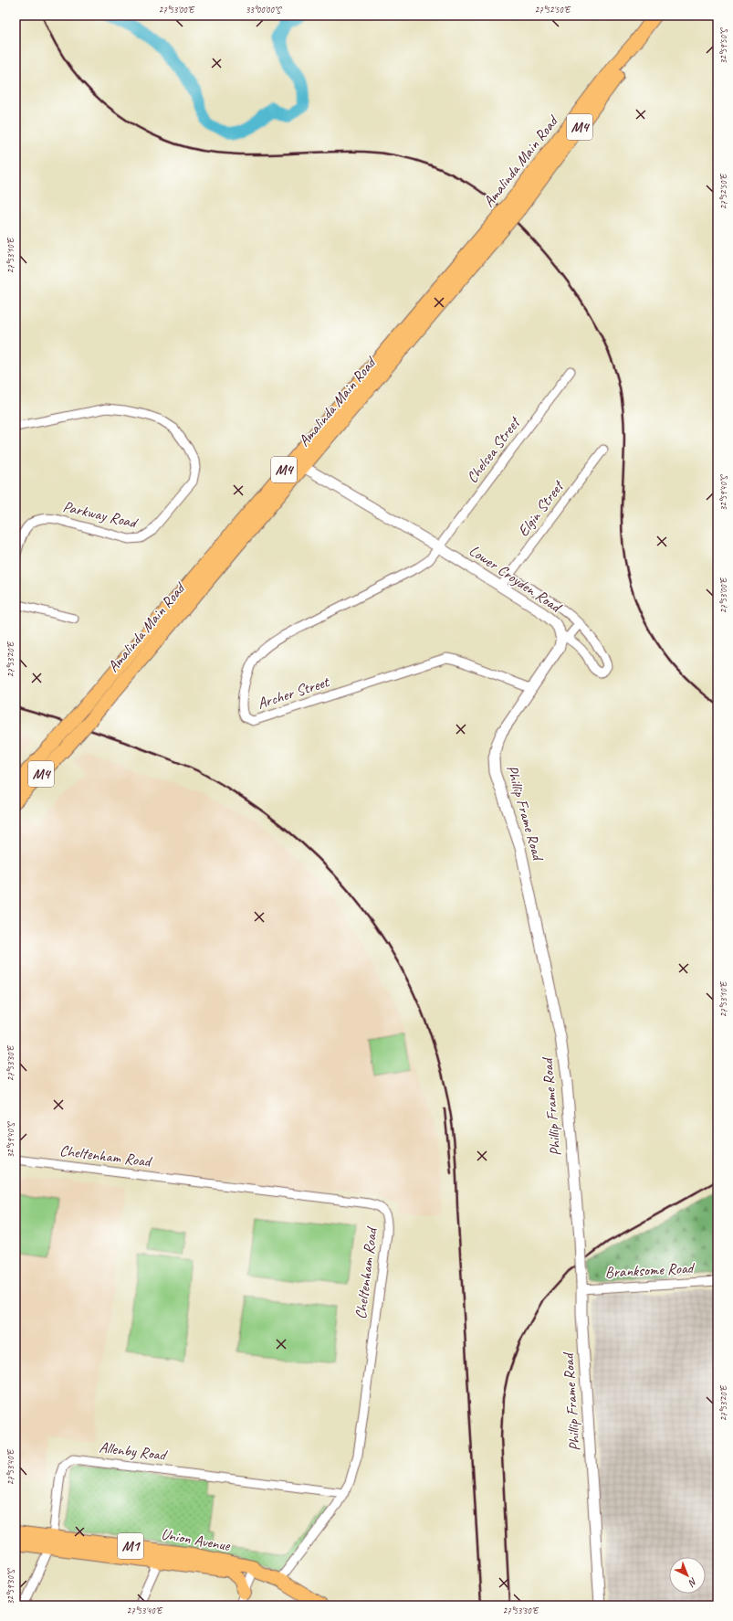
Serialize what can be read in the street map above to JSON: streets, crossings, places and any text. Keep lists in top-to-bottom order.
{
  "streets": {
    "main road": [
      "M4",
      "Amalinda Main Road",
      "Union Avenue",
      "M1"
    ],
    "street": [
      "Chelsea Street",
      "Elgin Street",
      "Parkway Road",
      "Lower Croyden Road",
      "Archer Street",
      "Phillip Frame Road",
      "Cheltenham Road",
      "Branksome Road",
      "Allenby Road"
    ]
  },
  "crossings": [
    ["Amalinda Main Road", "Lower Croyden Road"],
    ["Chelsea Street", "Lower Croyden Road"],
    ["Chelsea Street", "Archer Street"],
    ["Elgin Street", "Lower Croyden Road"],
    ["Lower Croyden Road", "Archer Street"],
    ["Lower Croyden Road", "Phillip Frame Road"],
    ["Archer Street", "Phillip Frame Road"],
    ["Phillip Frame Road", "Branksome Road"],
    ["Cheltenham Road", "Allenby Road"],
    ["Cheltenham Road", "Union Avenue"],
    ["Allenby Road", "Union Avenue"]
  ],
  "north": "bottom right",
  "coordinates": [
    "27°53'00\"E",
    "33°00'00\"S",
    "27°52'50\"E",
    "32°59'50\"S",
    "27°53'10\"E",
    "32°59'40\"S",
    "27°53'20\"E",
    "27°53'30\"E",
    "27°53'40\"E",
    "32°59'30\"S"
  ]
}
